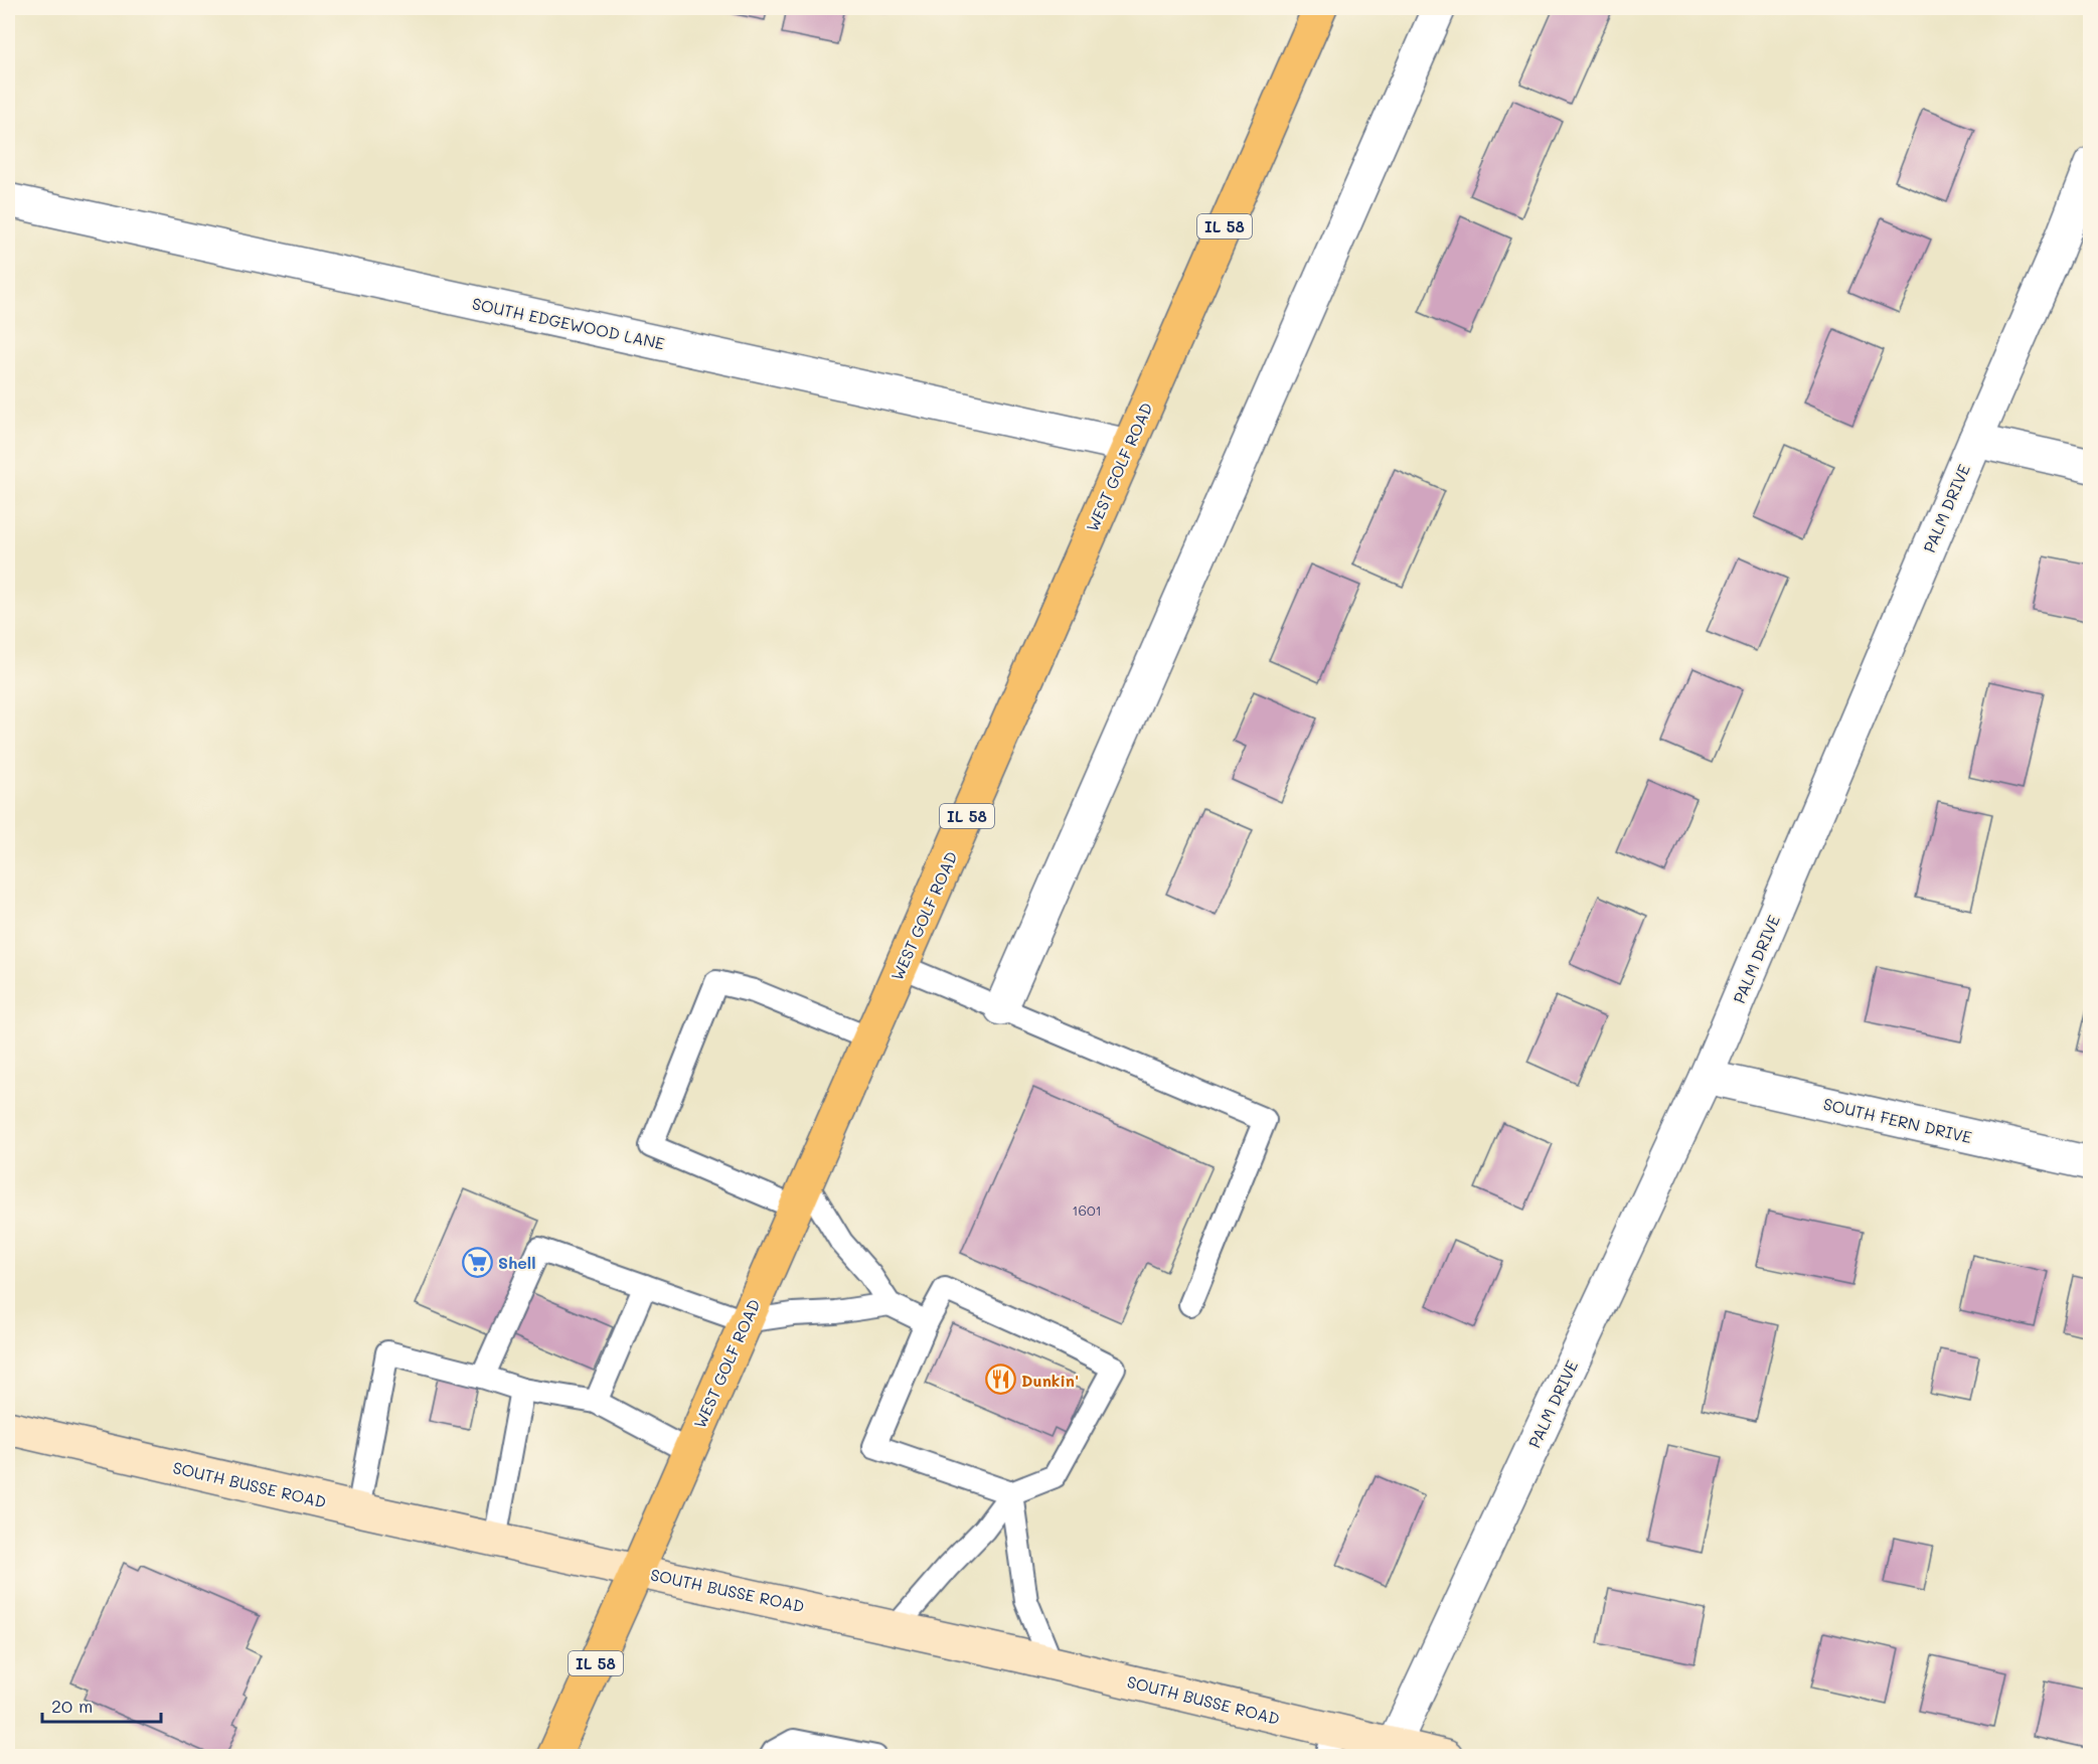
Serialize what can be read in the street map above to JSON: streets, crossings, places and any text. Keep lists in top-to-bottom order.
{
  "streets": {
    "main road": ["IL 58", "WEST GOLF ROAD", "SOUTH BUSSE ROAD"],
    "street": ["SOUTH EDGEWOOD LANE", "PALM DRIVE", "SOUTH FERN DRIVE"]
  },
  "crossings": [
    ["SOUTH EDGEWOOD LANE", "WEST GOLF ROAD"],
    ["WEST GOLF ROAD", "SOUTH BUSSE ROAD"],
    ["PALM DRIVE", "SOUTH FERN DRIVE"],
    ["PALM DRIVE", "SOUTH BUSSE ROAD"]
  ],
  "places": {
    "supermarket": ["Shell"],
    "restaurant": ["Dunkin'"]
  },
  "house_numbers": ["1601"],
  "scale_bar": "20 m"
}
